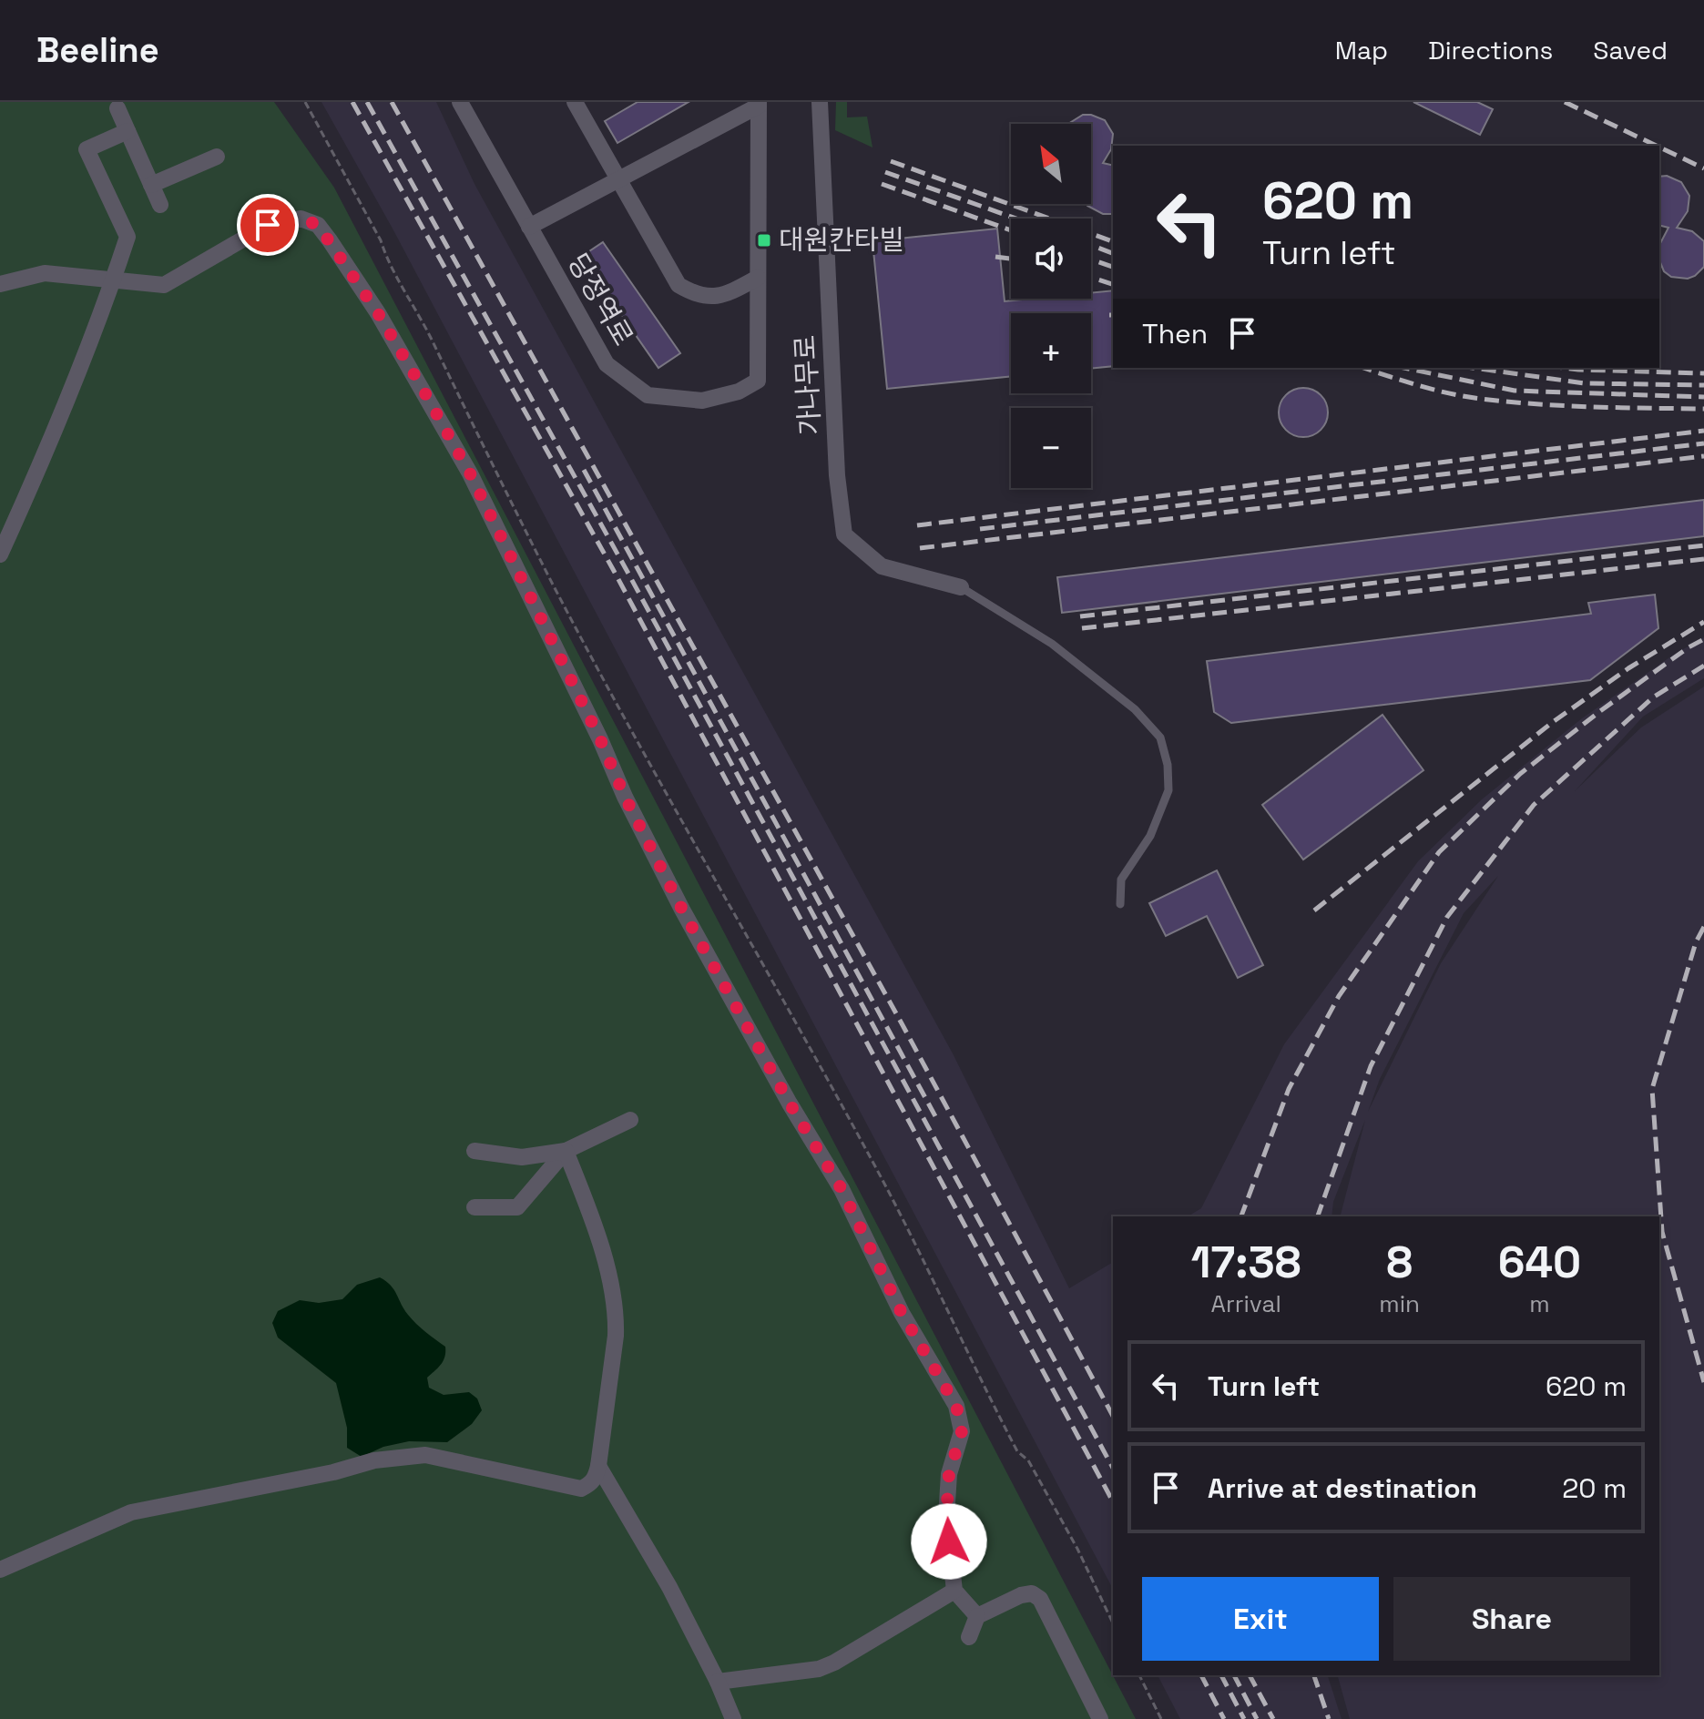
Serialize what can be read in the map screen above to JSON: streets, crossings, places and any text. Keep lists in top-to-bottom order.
{
  "streets": {
    "street": ["당정역로", "가나무로"]
  },
  "places": {
    "transit": ["대원칸타빌"]
  },
  "north": "top left",
  "page": {
    "header": "Beeline",
    "nav": ["Map", "Directions", "Saved"],
    "map_buttons": ["+", "−"],
    "turn": ["620 m", "Turn left"],
    "then": "Then",
    "eta": [
      "17:38",
      "Arrival",
      "8",
      "min",
      "640",
      "m"
    ],
    "list": [
      {
        "name": "Turn left",
        "value": "620 m"
      },
      {
        "name": "Arrive at destination",
        "value": "20 m"
      }
    ],
    "buttons": ["Exit", "Share"]
  }
}
